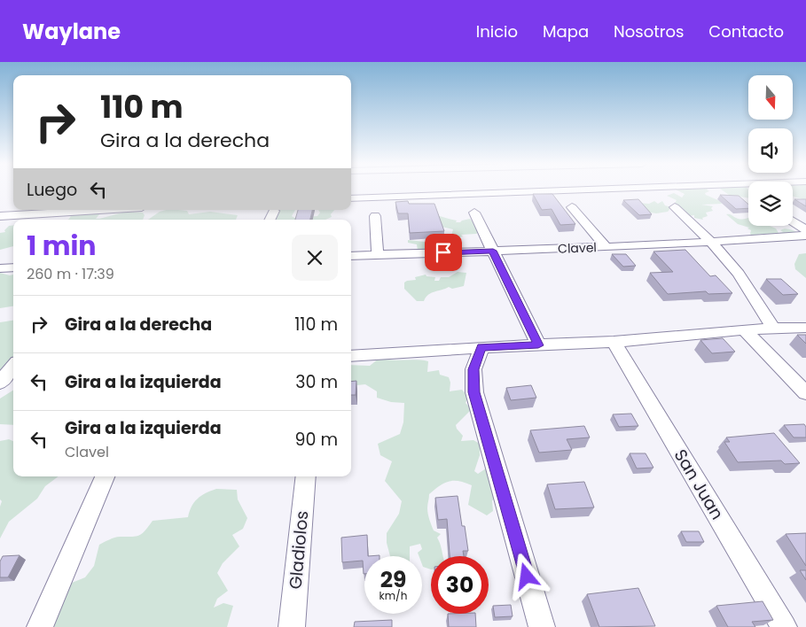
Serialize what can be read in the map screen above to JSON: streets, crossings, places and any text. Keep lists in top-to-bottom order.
{
  "streets": {
    "street": ["Clavel", "San Juan", "Gladiolos"]
  },
  "north": "bottom",
  "page": {
    "header": "Waylane",
    "nav": [
      "Inicio",
      "Mapa",
      "Nosotros",
      "Contacto"
    ],
    "turn": ["110 m", "Gira a la derecha"],
    "then": "Luego",
    "heading": ["1 min", "260 m · 17:39"],
    "list": [
      {
        "name": "Gira a la derecha",
        "value": "110 m"
      },
      {
        "name": "Gira a la izquierda",
        "value": "30 m"
      },
      {
        "name": "Gira a la izquierda",
        "note": "Clavel",
        "value": "90 m"
      }
    ],
    "speed": "29 km/h",
    "limit": "30"
  }
}
